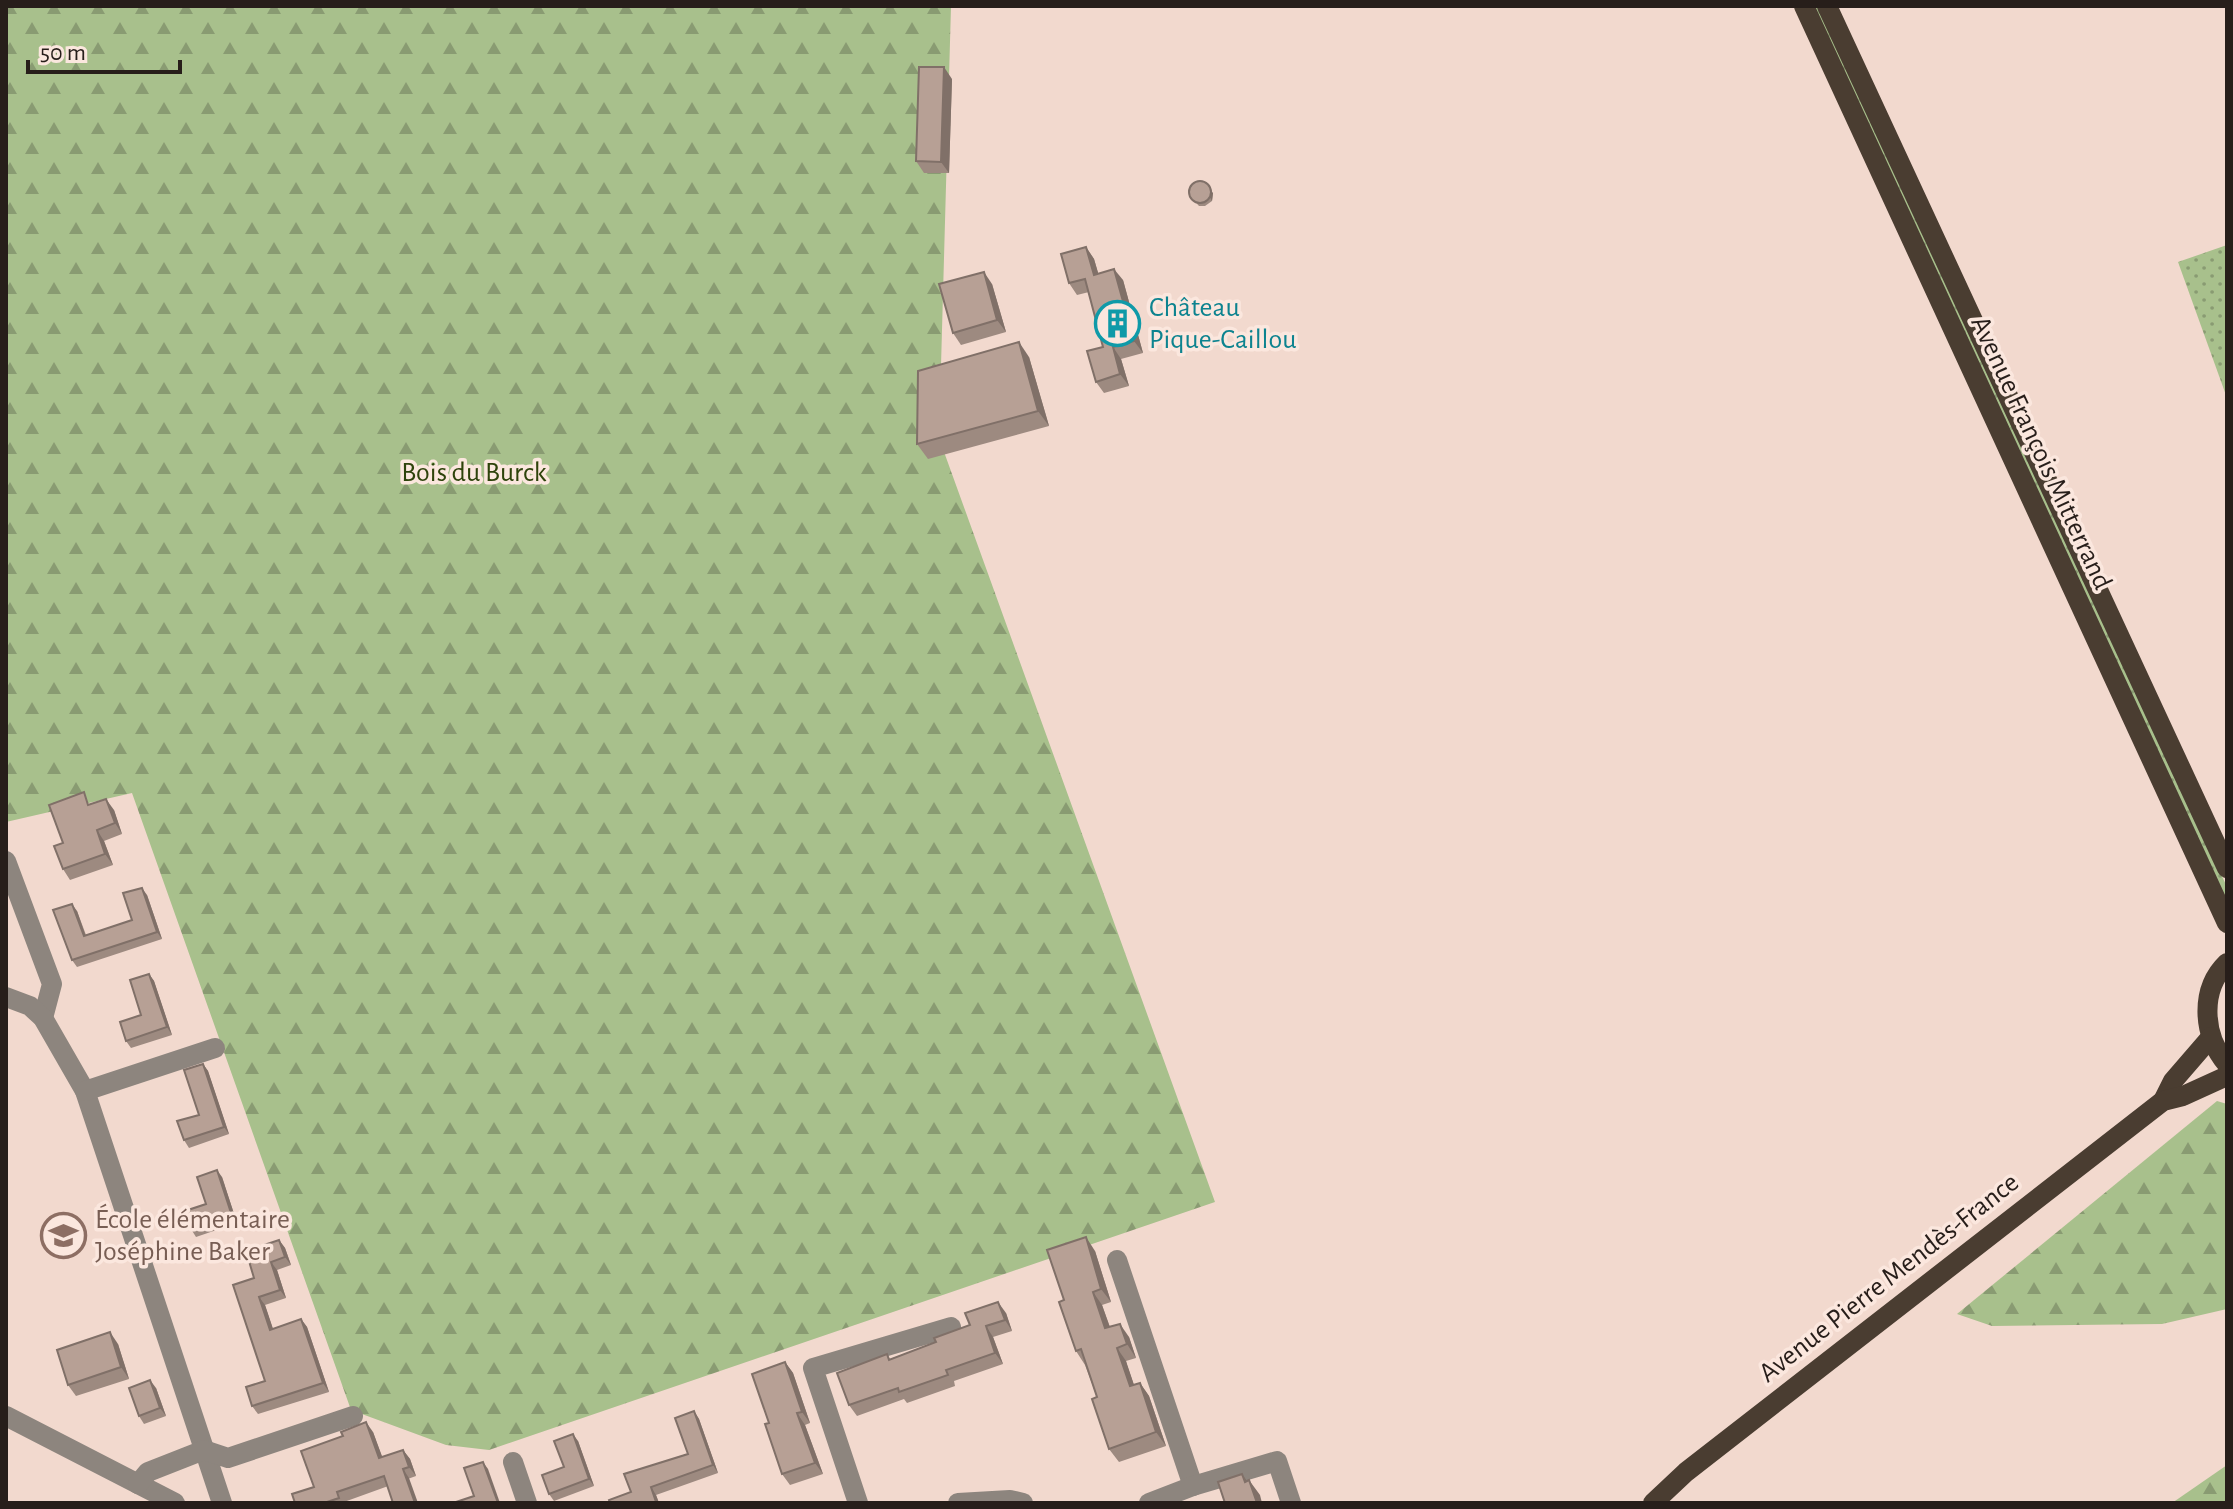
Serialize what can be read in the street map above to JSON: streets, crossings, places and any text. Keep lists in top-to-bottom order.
{
  "streets": {
    "main road": ["Avenue François Mitterrand", "Avenue Pierre Mendès-France"]
  },
  "parks": ["Bois du Burck"],
  "places": {
    "building": ["Château Pique-Caillou"],
    "school or university": ["École élémentaire Joséphine Baker"]
  },
  "scale_bar": "50 m"
}
